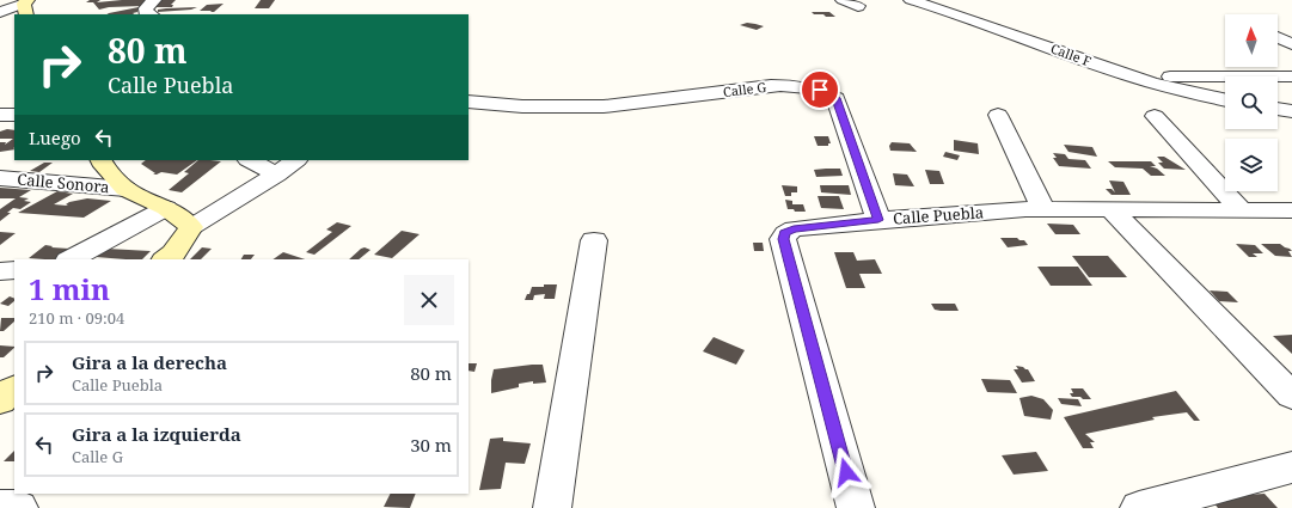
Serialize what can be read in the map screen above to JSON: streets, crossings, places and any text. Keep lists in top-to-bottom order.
{
  "streets": {
    "street": [
      "Calle F",
      "Calle G",
      "Calle Sonora",
      "Calle Puebla"
    ]
  },
  "crossings": [
    ["Calle G", "Calle Puebla"]
  ],
  "north": "top",
  "page": {
    "turn": ["80 m", "Calle Puebla"],
    "then": "Luego",
    "heading": ["1 min", "210 m · 09:04"],
    "list": [
      {
        "name": "Gira a la derecha",
        "note": "Calle Puebla",
        "value": "80 m"
      },
      {
        "name": "Gira a la izquierda",
        "note": "Calle G",
        "value": "30 m"
      }
    ]
  }
}
